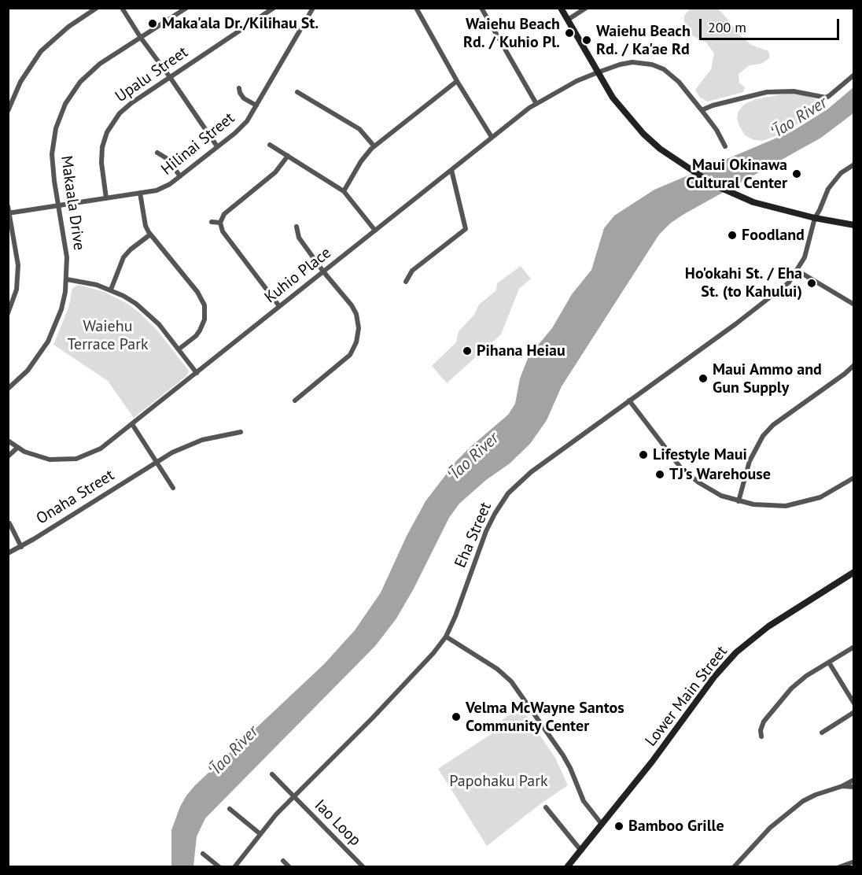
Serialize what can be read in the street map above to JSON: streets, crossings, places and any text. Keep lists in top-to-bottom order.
{
  "streets": {
    "street": [
      "Upalu Street",
      "Hilinai Street",
      "Makaala Drive",
      "Kuhio Place",
      "Onaha Street",
      "Eha Street",
      "Lower Main Street",
      "Iao Loop"
    ]
  },
  "crossings": [
    ["Upalu Street", "Hilinai Street"],
    ["Hilinai Street", "Makaala Drive"],
    ["Eha Street", "Iao Loop"]
  ],
  "water": ["ʻĪao River"],
  "parks": ["Waiehu Terrace Park", "Papohaku Park"],
  "places": [
    "Maka'ala Dr./Kilihau St.",
    "Waiehu Beach Rd. / Kuhio Pl.",
    "Waiehu Beach Rd. / Ka'ae Rd",
    "Maui Okinawa Cultural Center",
    "Foodland",
    "Ho'okahi St. / Eha St. (to Kahului)",
    "Pihana Heiau",
    "Maui Ammo and Gun Supply",
    "Lifestyle Maui",
    "TJ’s Warehouse",
    "Velma McWayne Santos Community Center",
    "Bamboo Grille"
  ],
  "scale_bar": "200 m"
}
